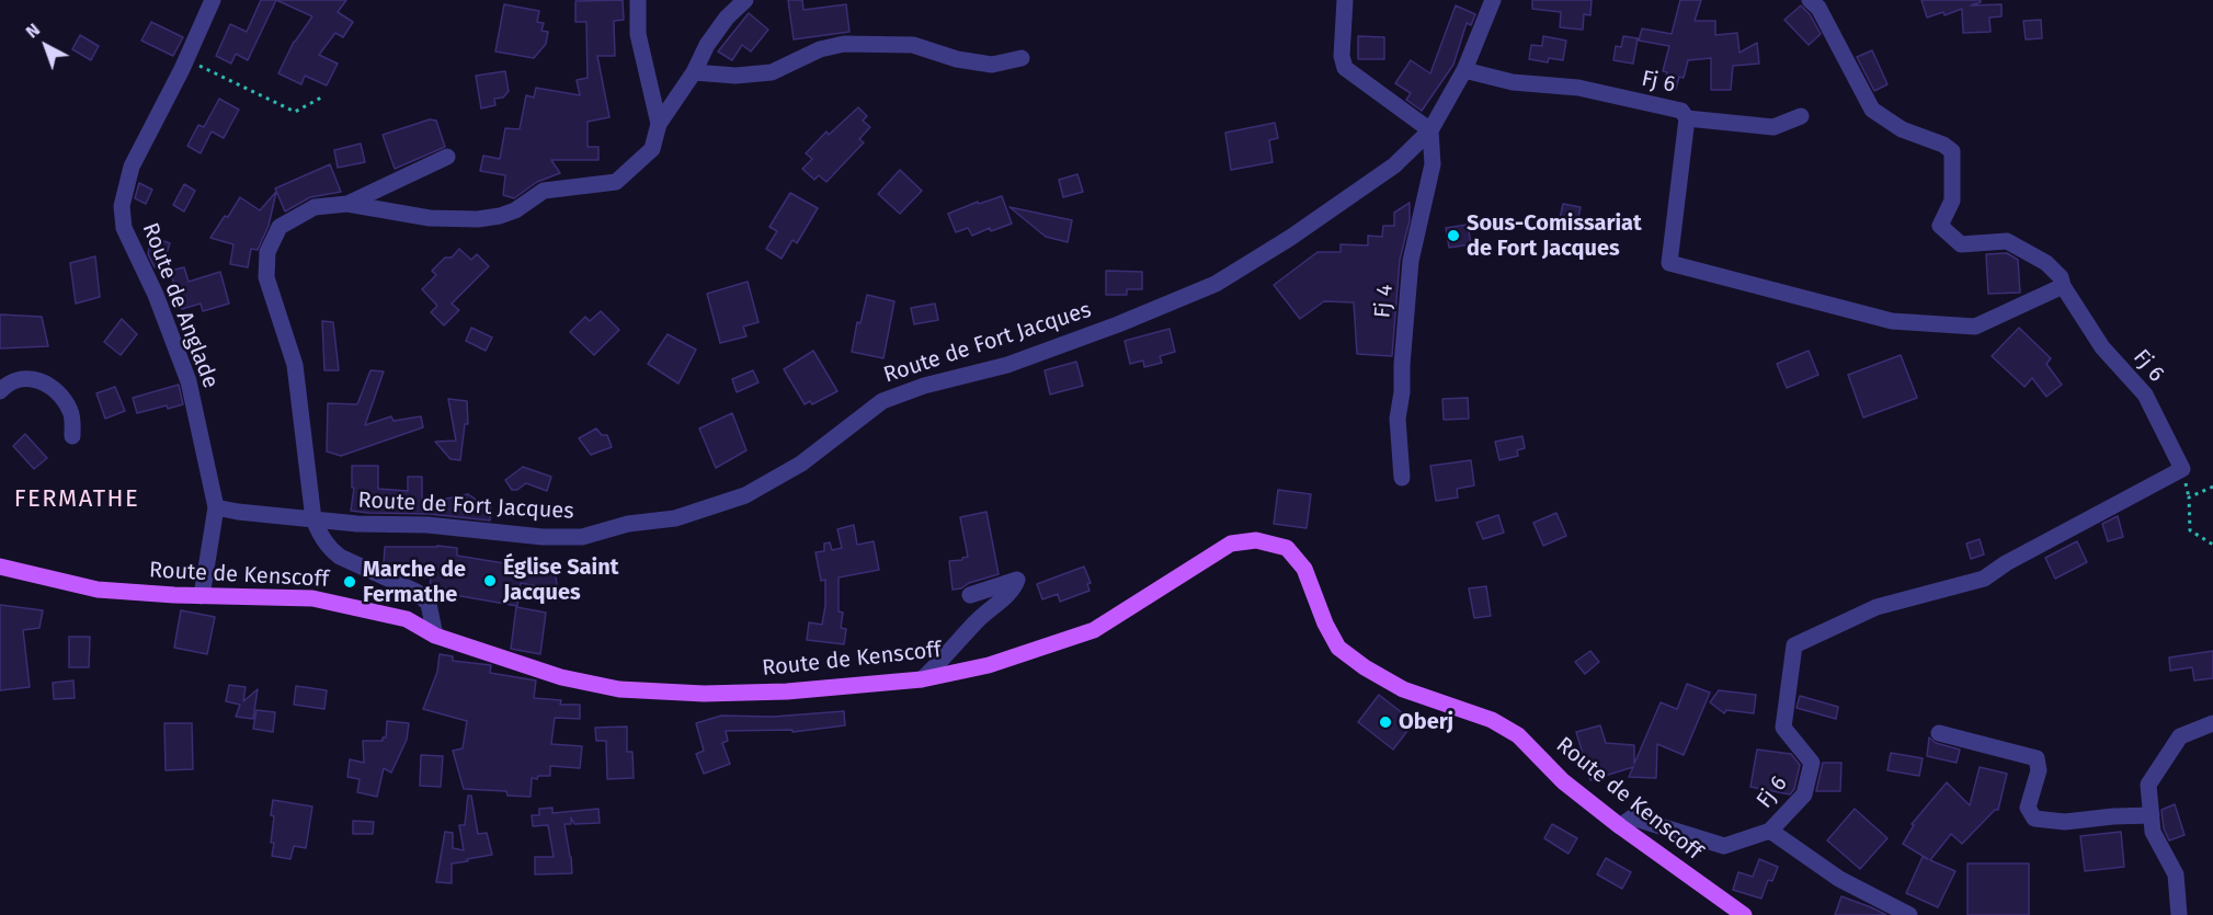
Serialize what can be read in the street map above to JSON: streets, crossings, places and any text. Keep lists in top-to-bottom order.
{
  "streets": {
    "main road": ["Route de Kenscoff"],
    "street": [
      "Fj 6",
      "Fj 4",
      "Route de Anglade",
      "Route de Fort Jacques"
    ]
  },
  "crossings": [
    ["Fj 6", "Route de Fort Jacques"],
    ["Fj 6", "Route de Kenscoff"],
    ["Fj 4", "Route de Fort Jacques"]
  ],
  "districts": ["FERMATHE"],
  "places": [
    "Sous-Comissariat de Fort Jacques",
    "Église Saint Jacques",
    "Marche de Fermathe",
    "Oberj"
  ],
  "north": "top left"
}
